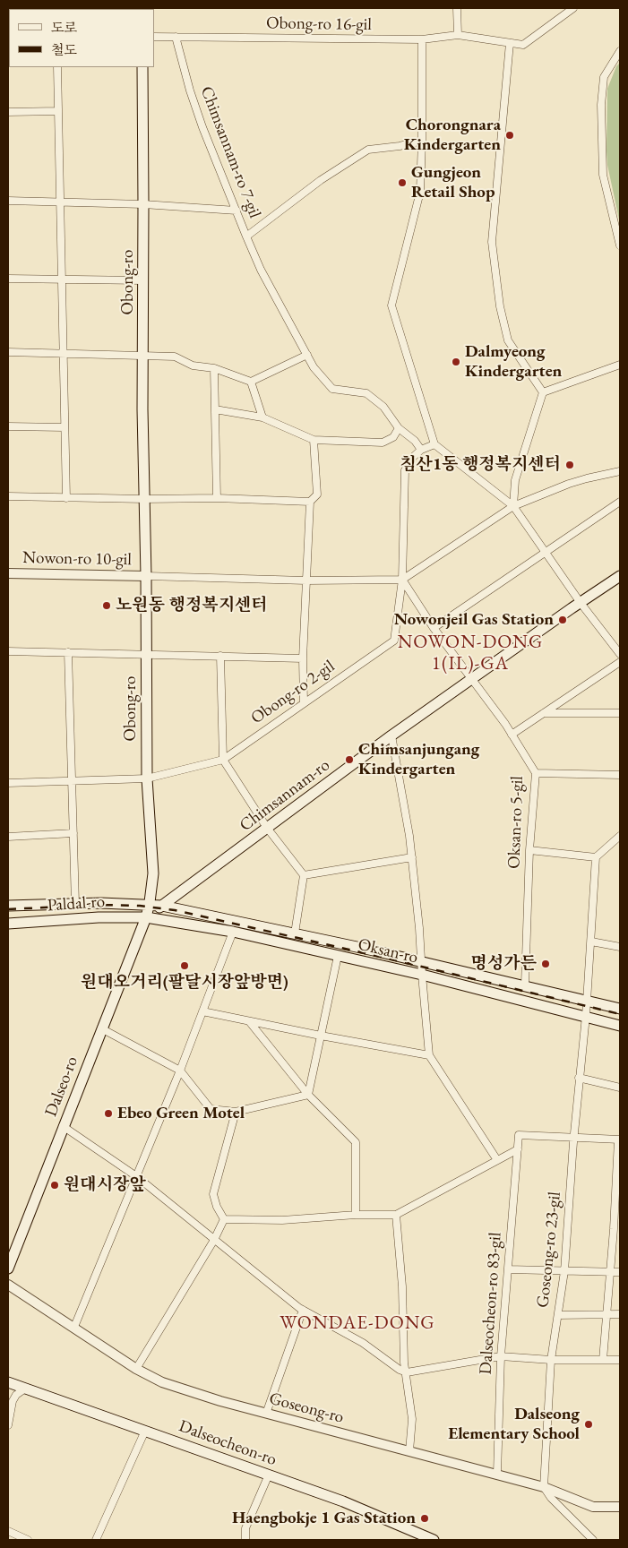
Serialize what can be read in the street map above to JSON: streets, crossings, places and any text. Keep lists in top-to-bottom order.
{
  "streets": {
    "main road": [
      "Obong-ro",
      "Chimsannam-ro",
      "Paldal-ro",
      "Oksan-ro",
      "Dalseo-ro",
      "Dalseocheon-ro"
    ],
    "street": [
      "Obong-ro 16-gil",
      "Chimsannam-ro 7-gil",
      "Nowon-ro 10-gil",
      "Obong-ro 2-gil",
      "Oksan-ro 5-gil",
      "Goseong-ro 23-gil",
      "Dalseocheon-ro 83-gil",
      "Goseong-ro"
    ]
  },
  "crossings": [
    ["Obong-ro 16-gil", "Chimsannam-ro 7-gil"],
    ["Obong-ro", "Nowon-ro 10-gil"],
    ["Obong-ro", "Obong-ro 2-gil"],
    ["Obong-ro", "Chimsannam-ro"],
    ["Obong-ro", "Paldal-ro"],
    ["Obong-ro", "Oksan-ro"],
    ["Obong-ro", "Dalseo-ro"],
    ["Chimsannam-ro", "Oksan-ro 5-gil"],
    ["Chimsannam-ro", "Paldal-ro"],
    ["Chimsannam-ro", "Oksan-ro"],
    ["Chimsannam-ro", "Dalseo-ro"],
    ["Paldal-ro", "Oksan-ro"],
    ["Paldal-ro", "Dalseo-ro"],
    ["Oksan-ro", "Dalseo-ro"],
    ["Oksan-ro", "Goseong-ro 23-gil"],
    ["Goseong-ro 23-gil", "Dalseocheon-ro 83-gil"],
    ["Goseong-ro 23-gil", "Goseong-ro"],
    ["Dalseocheon-ro 83-gil", "Goseong-ro"]
  ],
  "districts": ["NOWON-DONG 1(IL)-GA", "WONDAE-DONG"],
  "places": [
    "Chorongnara Kindergarten",
    "Gungjeon Retail Shop",
    "Dalmyeong Kindergarten",
    "침산1동 행정복지센터",
    "노원동 행정복지센터",
    "Nowonjeil Gas Station",
    "Chimsanjungang Kindergarten",
    "명성가든",
    "원대오거리(팔달시장앞방면)",
    "Ebeo Green Motel",
    "원대시장앞",
    "Dalseong Elementary School",
    "Haengbokje 1 Gas Station"
  ],
  "legend": ["도로", "철도"]
}
